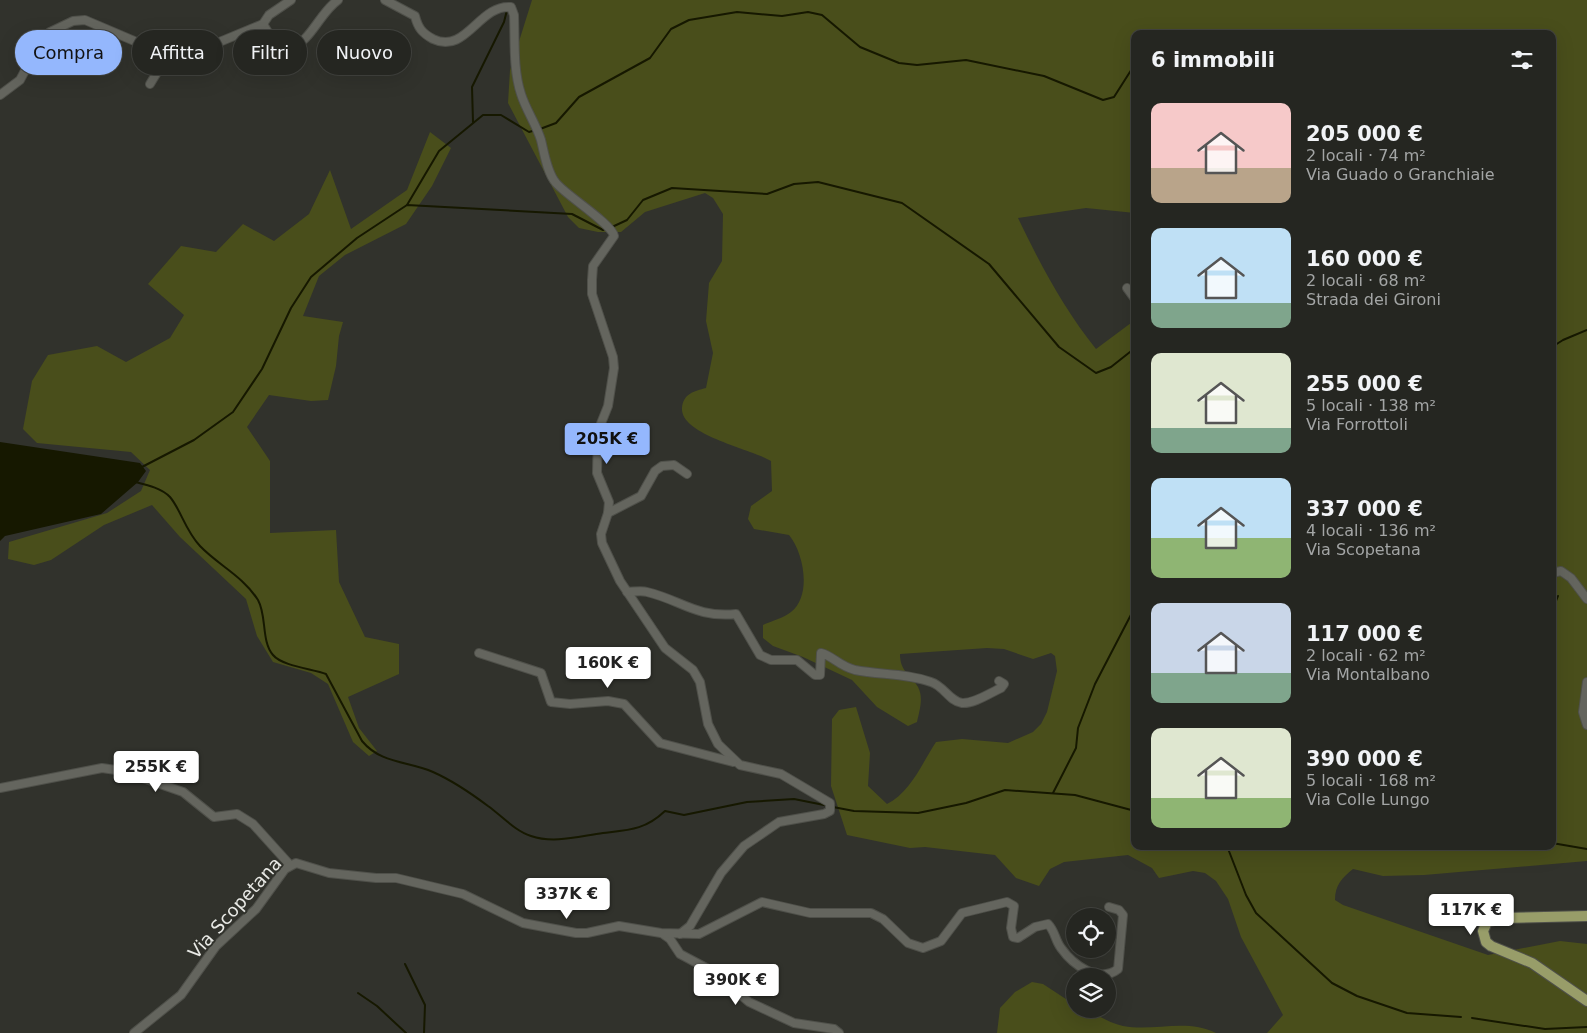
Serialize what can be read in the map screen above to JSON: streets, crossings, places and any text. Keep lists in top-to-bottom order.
{
  "streets": {
    "street": ["Via Scopetana"]
  },
  "page": {
    "chip": [
      "Compra",
      "Affitta",
      "Filtri",
      "Nuovo"
    ],
    "heading": "6 immobili",
    "list": [
      {
        "name": "205 000 €",
        "note": "2 locali · 74 m² · Via Guado o Granchiaie"
      },
      {
        "name": "160 000 €",
        "note": "2 locali · 68 m² · Strada dei Gironi"
      },
      {
        "name": "255 000 €",
        "note": "5 locali · 138 m² · Via Forrottoli"
      },
      {
        "name": "337 000 €",
        "note": "4 locali · 136 m² · Via Scopetana"
      },
      {
        "name": "117 000 €",
        "note": "2 locali · 62 m² · Via Montalbano"
      },
      {
        "name": "390 000 €",
        "note": "5 locali · 168 m² · Via Colle Lungo"
      }
    ],
    "price": [
      "205K €",
      "160K €",
      "255K €",
      "337K €",
      "117K €",
      "390K €"
    ]
  }
}
